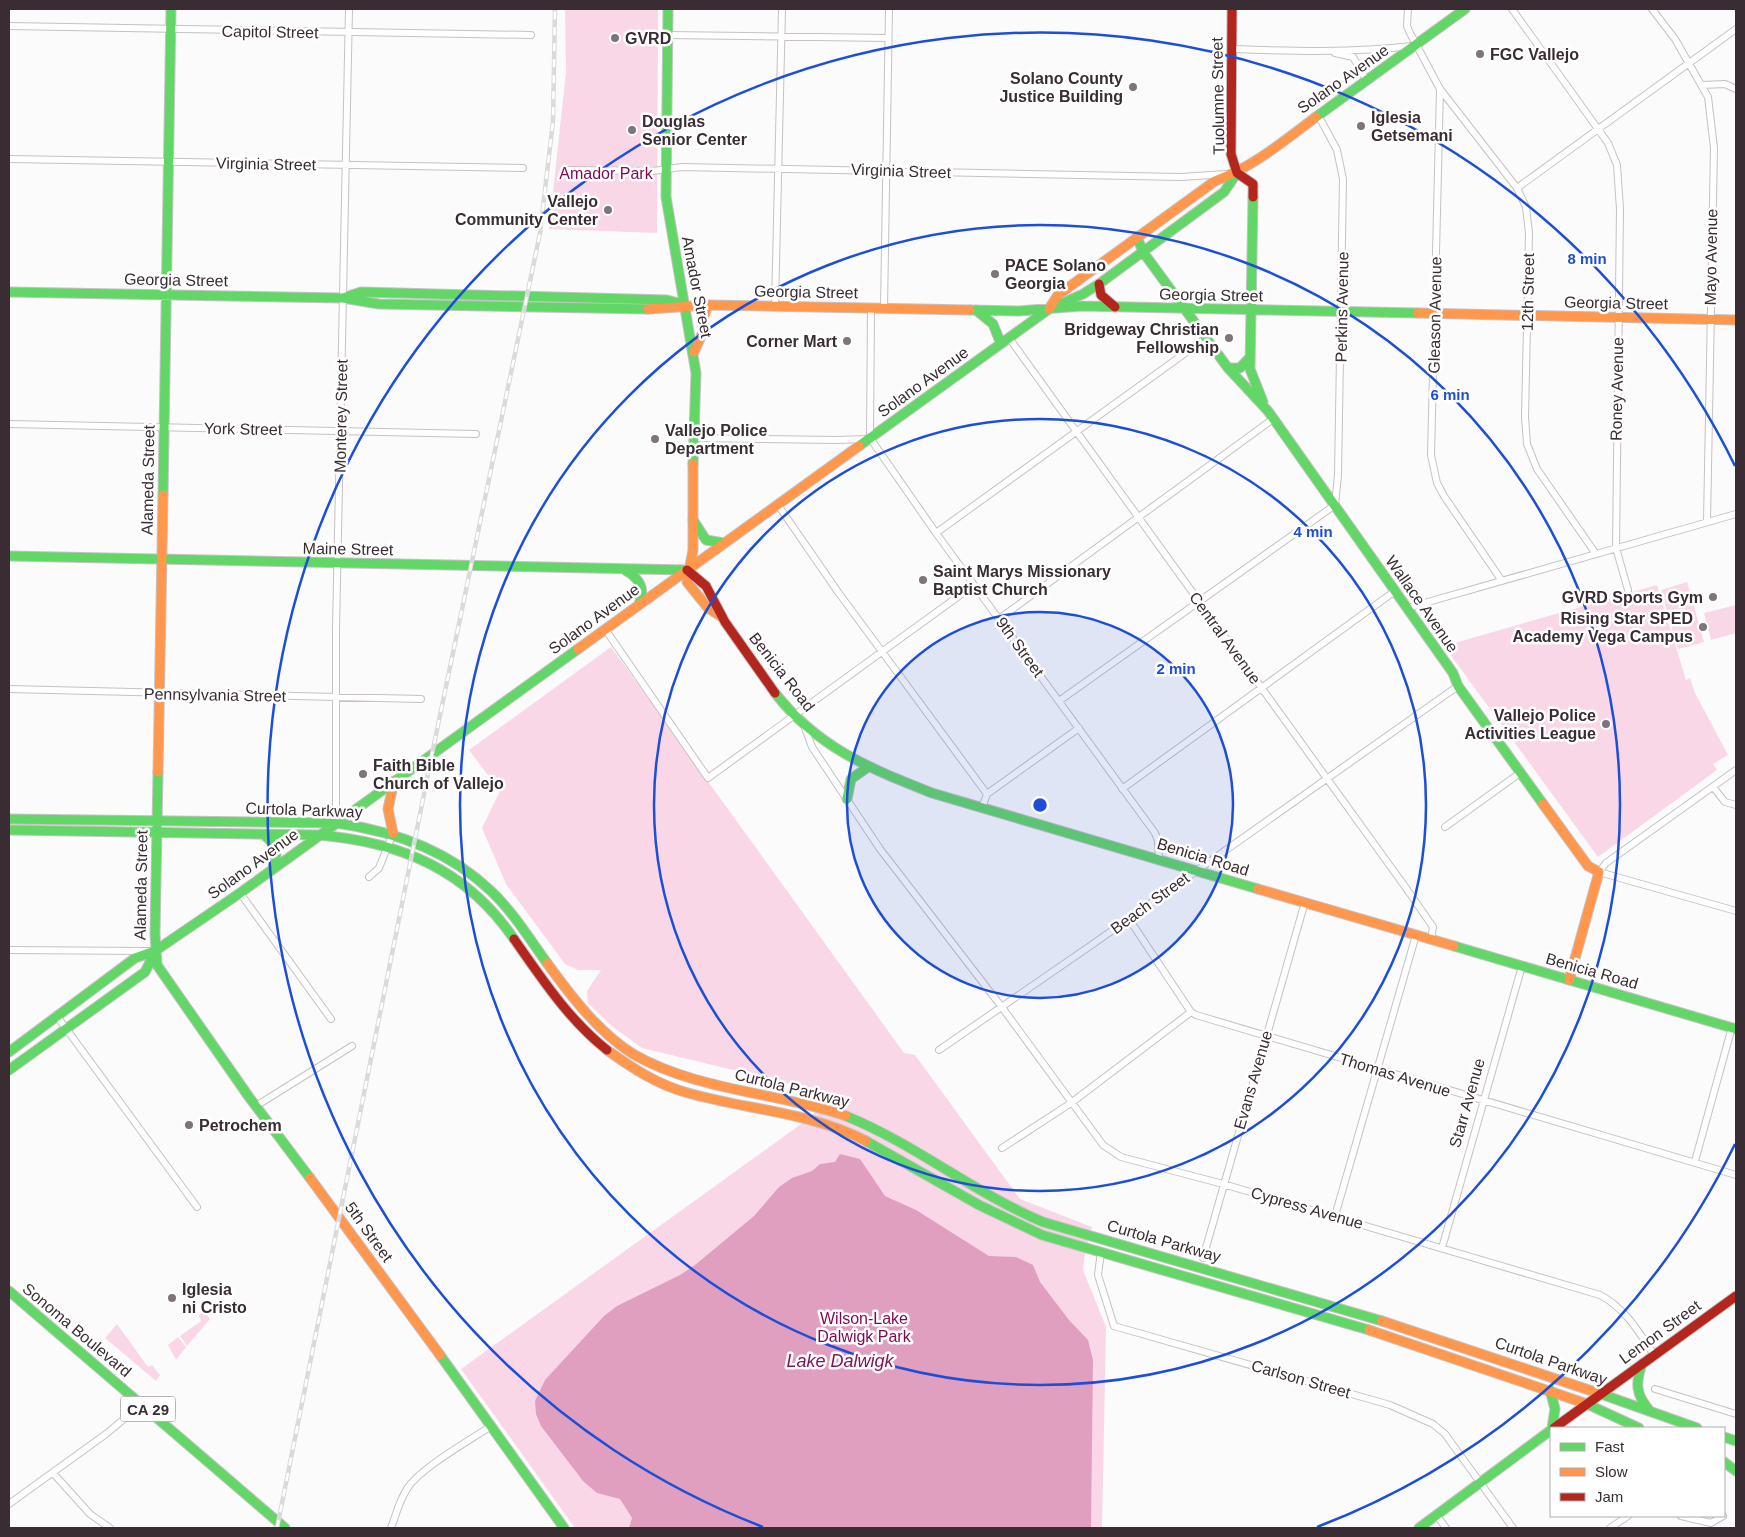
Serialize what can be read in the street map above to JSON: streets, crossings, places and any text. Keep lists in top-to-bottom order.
{
  "streets": {
    "main road": [
      "Solano Avenue",
      "Tuolumne Street",
      "Georgia Street",
      "Amador Street",
      "Alameda Street",
      "Maine Street",
      "Wallace Avenue",
      "Benicia Road",
      "Curtola Parkway",
      "5th Street",
      "Sonoma Boulevard",
      "Lemon Street",
      "CA 29"
    ],
    "street": [
      "Capitol Street",
      "Virginia Street",
      "Mayo Avenue",
      "12th Street",
      "Perkins Avenue",
      "Gleason Avenue",
      "Roney Avenue",
      "Monterey Street",
      "York Street",
      "Central Avenue",
      "9th Street",
      "Pennsylvania Street",
      "Beach Street",
      "Thomas Avenue",
      "Evans Avenue",
      "Starr Avenue",
      "Cypress Avenue",
      "Carlson Street"
    ]
  },
  "crossings": [
    ["Capitol Street", "Monterey Street"],
    ["Capitol Street", "Alameda Street"],
    ["Solano Avenue", "Tuolumne Street"],
    ["Solano Avenue", "Virginia Street"],
    ["Solano Avenue", "Georgia Street"],
    ["Solano Avenue", "Amador Street"],
    ["Solano Avenue", "12th Street"],
    ["Solano Avenue", "Perkins Avenue"],
    ["Solano Avenue", "Monterey Street"],
    ["Solano Avenue", "Alameda Street"],
    ["Solano Avenue", "Maine Street"],
    ["Solano Avenue", "Wallace Avenue"],
    ["Solano Avenue", "Central Avenue"],
    ["Solano Avenue", "9th Street"],
    ["Solano Avenue", "Benicia Road"],
    ["Solano Avenue", "Curtola Parkway"],
    ["Solano Avenue", "5th Street"],
    ["Tuolumne Street", "Virginia Street"],
    ["Tuolumne Street", "Georgia Street"],
    ["Tuolumne Street", "Wallace Avenue"],
    ["Virginia Street", "Amador Street"],
    ["Virginia Street", "Monterey Street"],
    ["Virginia Street", "Alameda Street"],
    ["Mayo Avenue", "Georgia Street"],
    ["Georgia Street", "Amador Street"],
    ["Georgia Street", "12th Street"],
    ["Georgia Street", "Perkins Avenue"],
    ["Georgia Street", "Gleason Avenue"],
    ["Georgia Street", "Roney Avenue"],
    ["Georgia Street", "Monterey Street"],
    ["Georgia Street", "Alameda Street"],
    ["Georgia Street", "Wallace Avenue"],
    ["Amador Street", "Maine Street"],
    ["Amador Street", "Benicia Road"],
    ["12th Street", "Gleason Avenue"],
    ["Perkins Avenue", "Wallace Avenue"],
    ["Monterey Street", "York Street"],
    ["Monterey Street", "Maine Street"],
    ["Monterey Street", "Pennsylvania Street"],
    ["Monterey Street", "Curtola Parkway"],
    ["York Street", "Alameda Street"],
    ["Alameda Street", "Maine Street"],
    ["Alameda Street", "Pennsylvania Street"],
    ["Alameda Street", "Curtola Parkway"],
    ["Alameda Street", "5th Street"],
    ["Maine Street", "Benicia Road"],
    ["Wallace Avenue", "Beach Street"],
    ["Central Avenue", "Benicia Road"],
    ["Central Avenue", "Beach Street"],
    ["9th Street", "Benicia Road"],
    ["Benicia Road", "Beach Street"],
    ["Benicia Road", "Evans Avenue"],
    ["Benicia Road", "Starr Avenue"],
    ["Benicia Road", "Cypress Avenue"],
    ["Curtola Parkway", "Lemon Street"],
    ["Curtola Parkway", "Carlson Street"],
    ["Beach Street", "Cypress Avenue"],
    ["Thomas Avenue", "Evans Avenue"],
    ["Thomas Avenue", "Starr Avenue"],
    ["Evans Avenue", "Cypress Avenue"],
    ["Starr Avenue", "Cypress Avenue"],
    ["Cypress Avenue", "Lemon Street"],
    ["Lemon Street", "Carlson Street"]
  ],
  "water": ["Lake Dalwigk"],
  "parks": ["Amador Park", "Wilson-Lake Dalwigk Park"],
  "places": [
    "GVRD",
    "FGC Vallejo",
    "Solano County Justice Building",
    "Iglesia Getsemani",
    "Douglas Senior Center",
    "Vallejo Community Center",
    "PACE Solano Georgia",
    "Bridgeway Christian Fellowship",
    "Corner Mart",
    "Vallejo Police Department",
    "Saint Marys Missionary Baptist Church",
    "GVRD Sports Gym",
    "Rising Star SPED Academy Vega Campus",
    "Vallejo Police Activities League",
    "Faith Bible Church of Vallejo",
    "Petrochem",
    "Iglesia ni Cristo"
  ],
  "legend": ["Fast", "Slow", "Jam"],
  "rings": [
    "8 min",
    "6 min",
    "4 min",
    "2 min"
  ]
}
